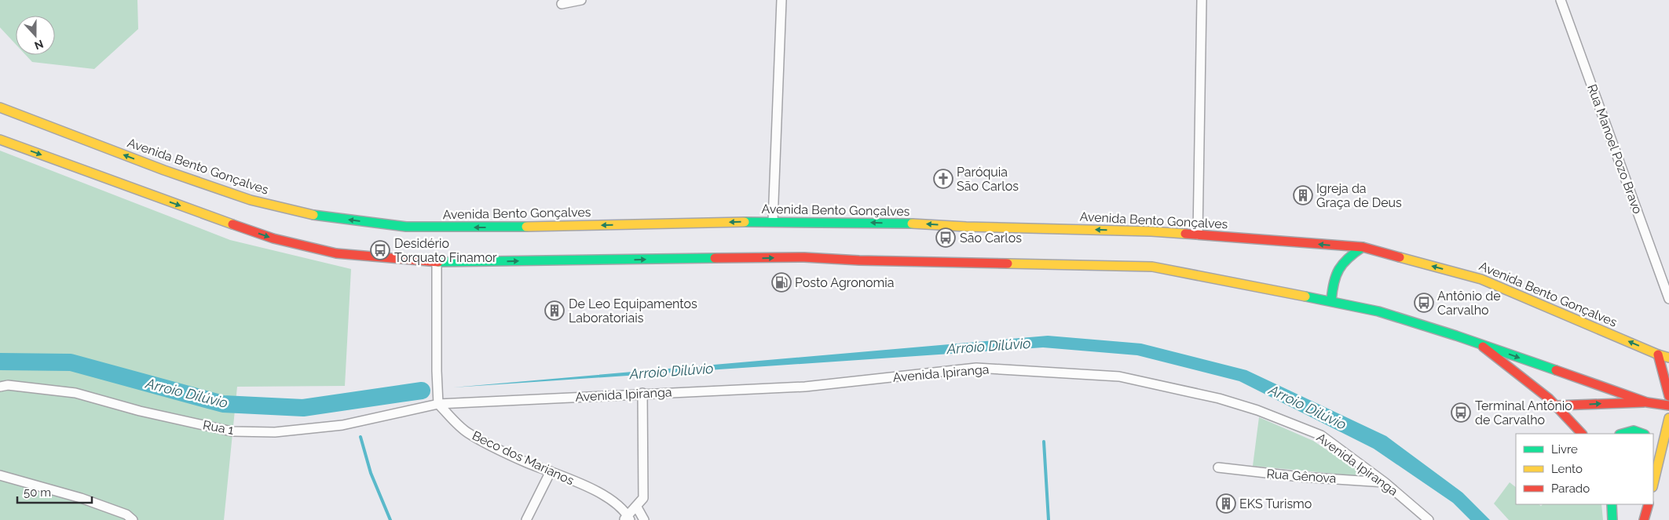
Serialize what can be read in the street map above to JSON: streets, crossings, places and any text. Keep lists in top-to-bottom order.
{
  "streets": {
    "main road": ["Avenida Bento Gonçalves"],
    "street": [
      "Rua Manoel Pozo Bravo",
      "Avenida Ipiranga",
      "Rua 1",
      "Beco dos Marianos",
      "Rua Gênova"
    ]
  },
  "crossings": [
    ["Avenida Ipiranga", "Rua 1"],
    ["Avenida Ipiranga", "Beco dos Marianos"],
    ["Avenida Ipiranga", "Rua Gênova"],
    ["Rua 1", "Beco dos Marianos"]
  ],
  "water": ["Arroio Dilúvio"],
  "places": {
    "church": ["Paróquia São Carlos"],
    "building": ["Igreja da Graça de Deus", "De Leo Equipamentos Laboratoriais", "EKS Turismo"],
    "bus stop": [
      "São Carlos",
      "Desidério Torquato Finamor",
      "Antônio de Carvalho",
      "Terminal Antônio de Carvalho"
    ],
    "fuel station": ["Posto Agronomia"]
  },
  "legend": ["Livre", "Lento", "Parado"],
  "scale_bar": "50 m",
  "north": "bottom"
}
